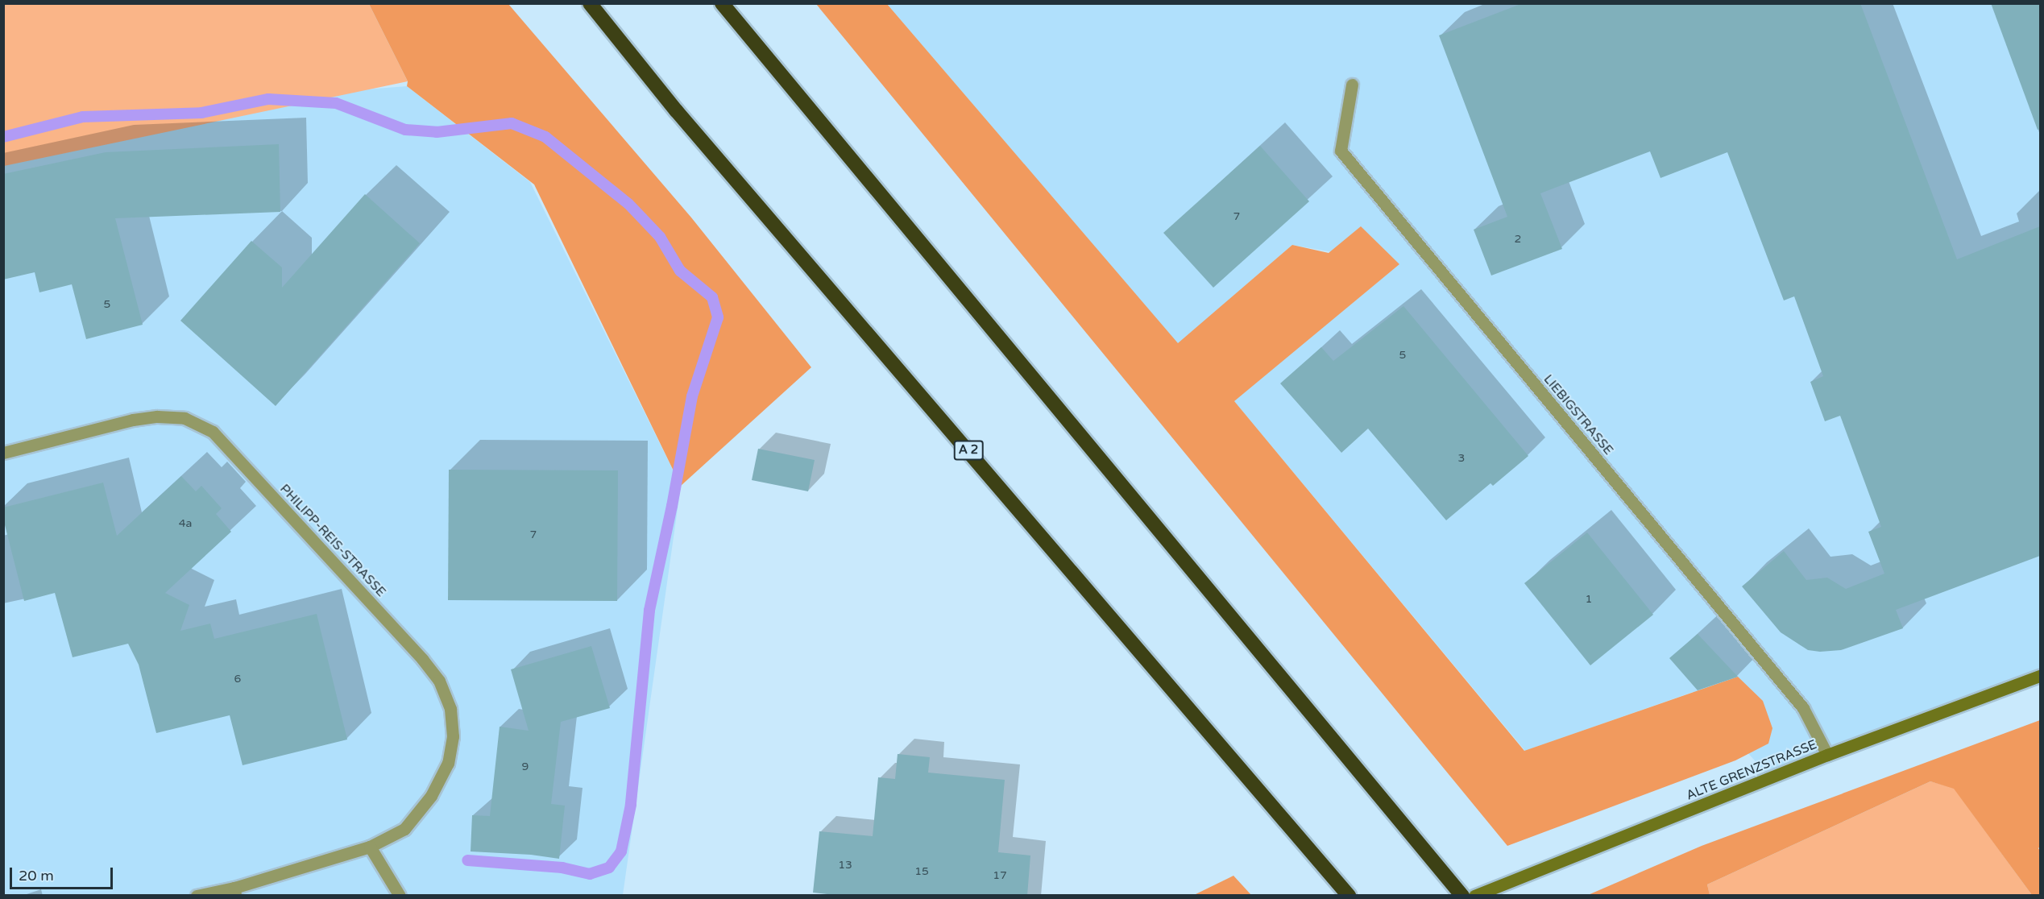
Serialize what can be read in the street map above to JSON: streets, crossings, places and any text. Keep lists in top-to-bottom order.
{
  "streets": {
    "highway": ["A 2"],
    "street": ["LIEBIGSTRASSE", "PHILIPP-REIS-STRASSE", "ALTE GRENZSTRASSE"]
  },
  "crossings": [
    ["LIEBIGSTRASSE", "ALTE GRENZSTRASSE"]
  ],
  "house_numbers": [
    "7",
    "2",
    "5",
    "5",
    "3",
    "4a",
    "7",
    "1",
    "6",
    "9",
    "13",
    "15",
    "17"
  ],
  "scale_bar": "20 m"
}
